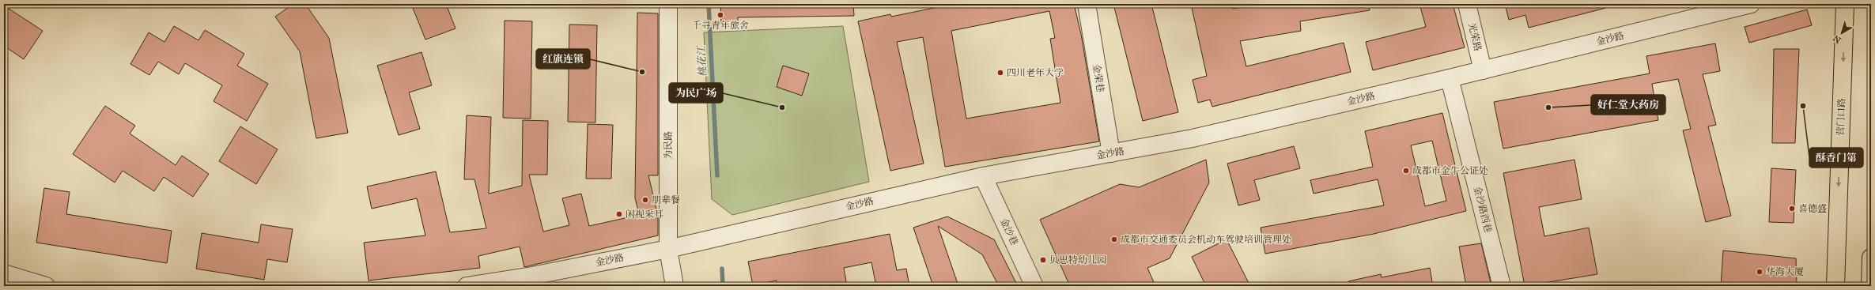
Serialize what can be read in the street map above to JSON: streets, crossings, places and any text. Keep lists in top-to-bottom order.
{
  "streets": {
    "highway": ["营门口路"],
    "street": [
      "光荣路",
      "金沙路",
      "金荣巷",
      "为民路",
      "金沙路西巷",
      "金沙巷"
    ]
  },
  "crossings": [
    ["光荣路", "金沙路"],
    ["金沙路", "金荣巷"],
    ["金沙路", "为民路"],
    ["金沙路", "金沙路西巷"],
    ["金沙路", "金沙巷"]
  ],
  "one_way": ["营门口路"],
  "water": ["桃花江"],
  "places": [
    "千寻青年旅舍",
    "红旗连锁",
    "四川老年大学",
    "酥香门第",
    "为民广场",
    "好仁堂大药房",
    "成都市金牛公证处",
    "朋辈餐",
    "喜德盛",
    "闲视采耳",
    "成都市交通委员会机动车驾驶培训管理处",
    "贝思特幼儿园",
    "华海大厦"
  ],
  "north": "bottom left"
}
